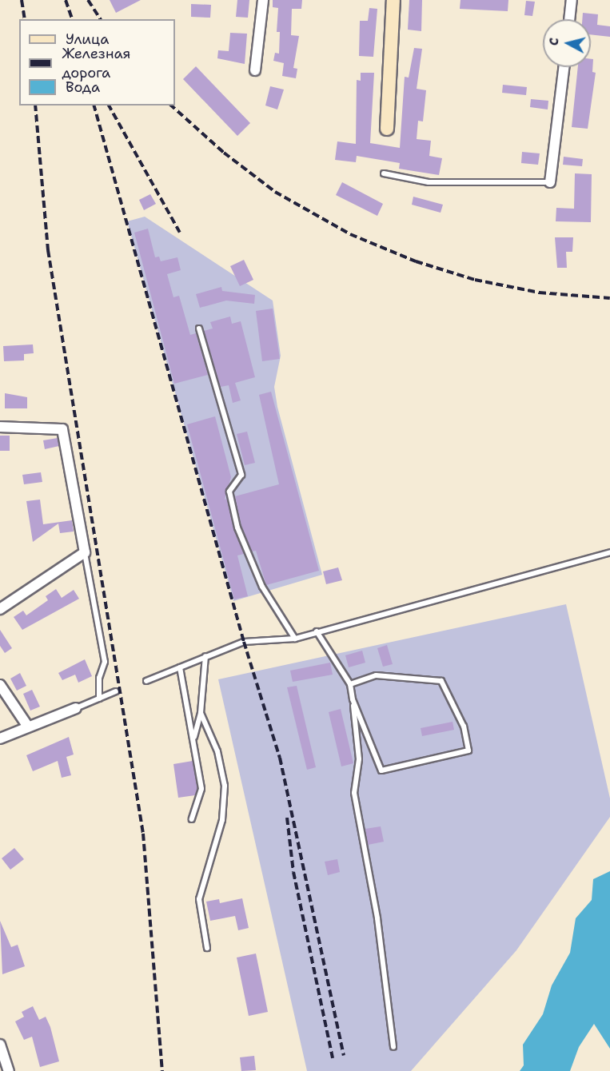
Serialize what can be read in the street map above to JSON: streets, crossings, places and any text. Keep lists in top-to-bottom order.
{
  "legend": ["Улица", "Железная дорога", "Вода"],
  "north": "left"
}
